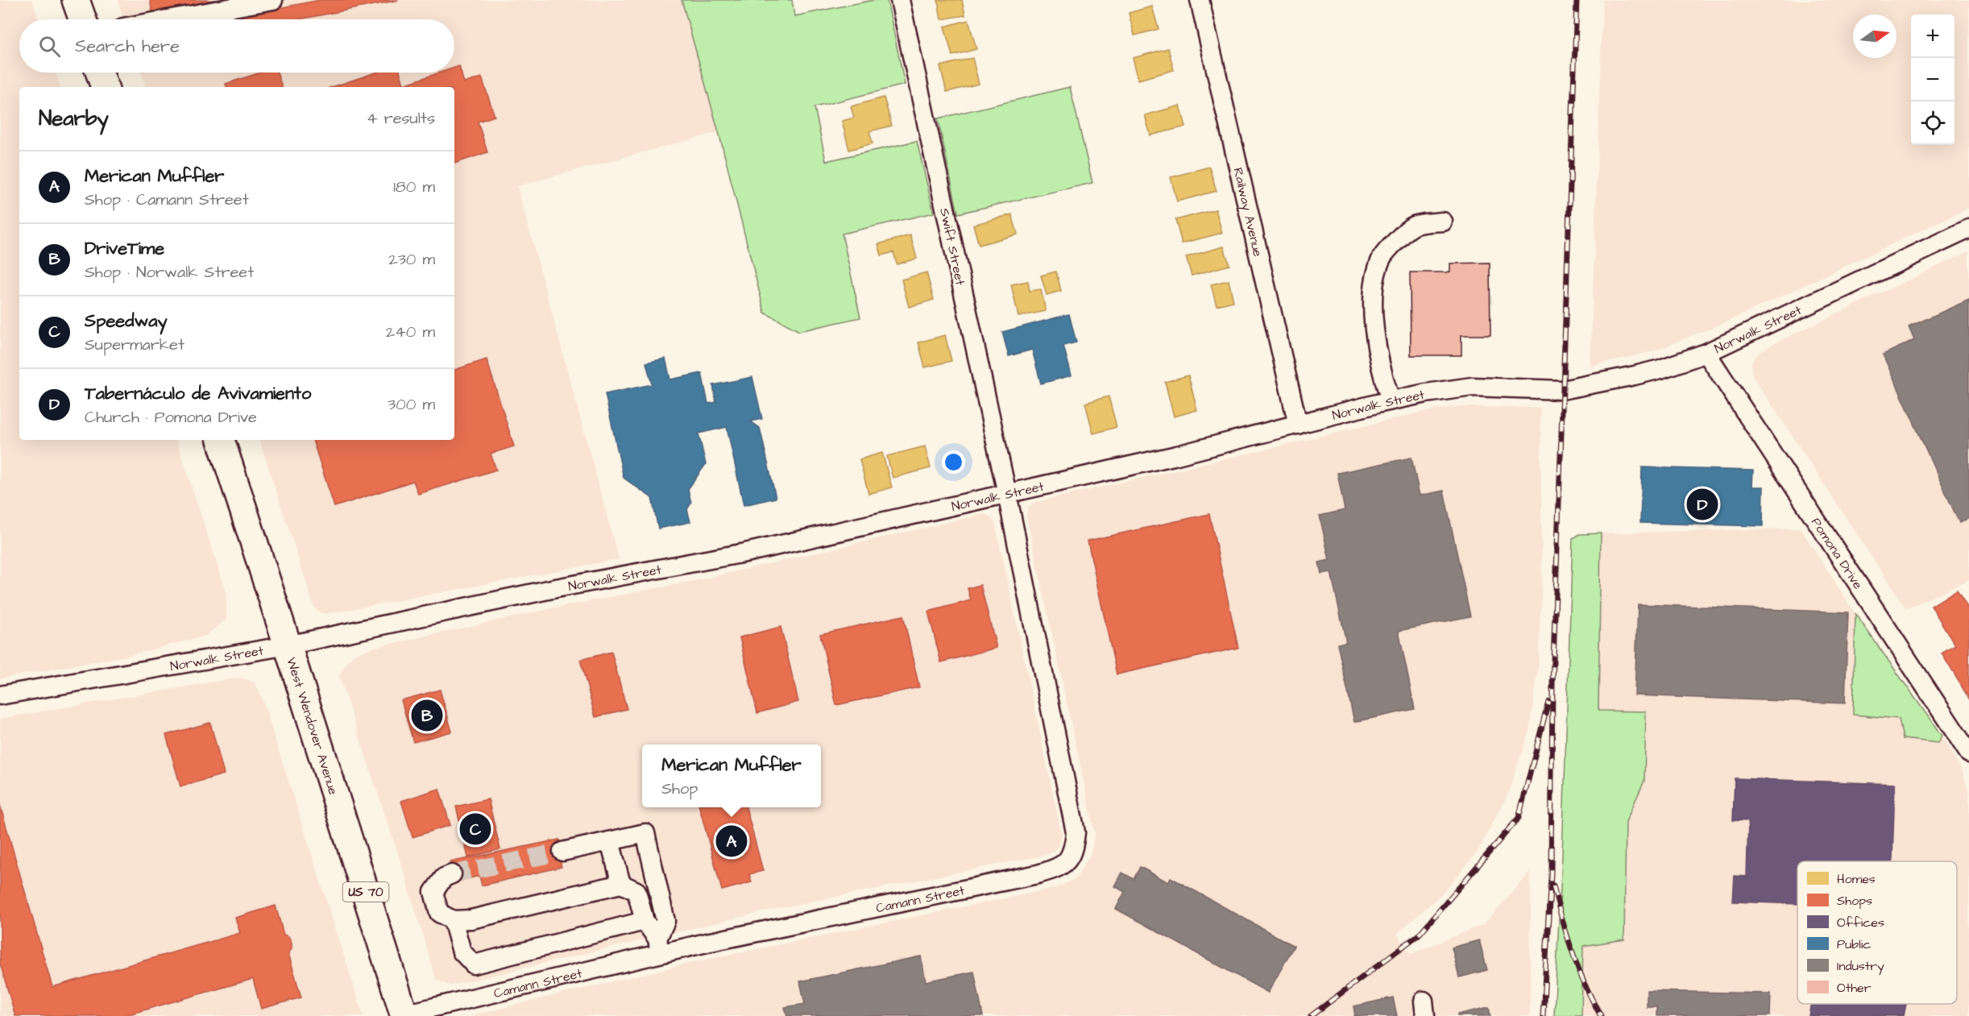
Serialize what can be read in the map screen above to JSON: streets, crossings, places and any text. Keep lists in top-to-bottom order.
{
  "streets": {
    "highway": ["West Wendover Avenue", "US 70"],
    "street": [
      "Railway Avenue",
      "Swift Street",
      "Norwalk Street",
      "Pomona Drive",
      "Camann Street"
    ]
  },
  "crossings": [
    ["Railway Avenue", "Norwalk Street"],
    ["Swift Street", "Norwalk Street"],
    ["Swift Street", "Camann Street"],
    ["Norwalk Street", "Pomona Drive"],
    ["Norwalk Street", "West Wendover Avenue"],
    ["Norwalk Street", "Camann Street"],
    ["West Wendover Avenue", "Camann Street"]
  ],
  "legend": [
    "Homes",
    "Shops",
    "Offices",
    "Public",
    "Industry",
    "Other"
  ],
  "north": "right",
  "page": {
    "map_buttons": ["+", "−"],
    "search": "Search here",
    "heading": ["Nearby", "4 results"],
    "list": [
      {
        "mark": "A",
        "name": "Merican Muffler",
        "note": "Shop · Camann Street",
        "value": "180 m"
      },
      {
        "mark": "B",
        "name": "DriveTime",
        "note": "Shop · Norwalk Street",
        "value": "230 m"
      },
      {
        "mark": "C",
        "name": "Speedway",
        "note": "Supermarket",
        "value": "240 m"
      },
      {
        "mark": "D",
        "name": "Tabernáculo de Avivamiento",
        "note": "Church · Pomona Drive",
        "value": "300 m"
      }
    ],
    "pins": [
      "D",
      "B",
      "C",
      "A"
    ],
    "popup": ["Merican Muffler", "Shop"]
  }
}
